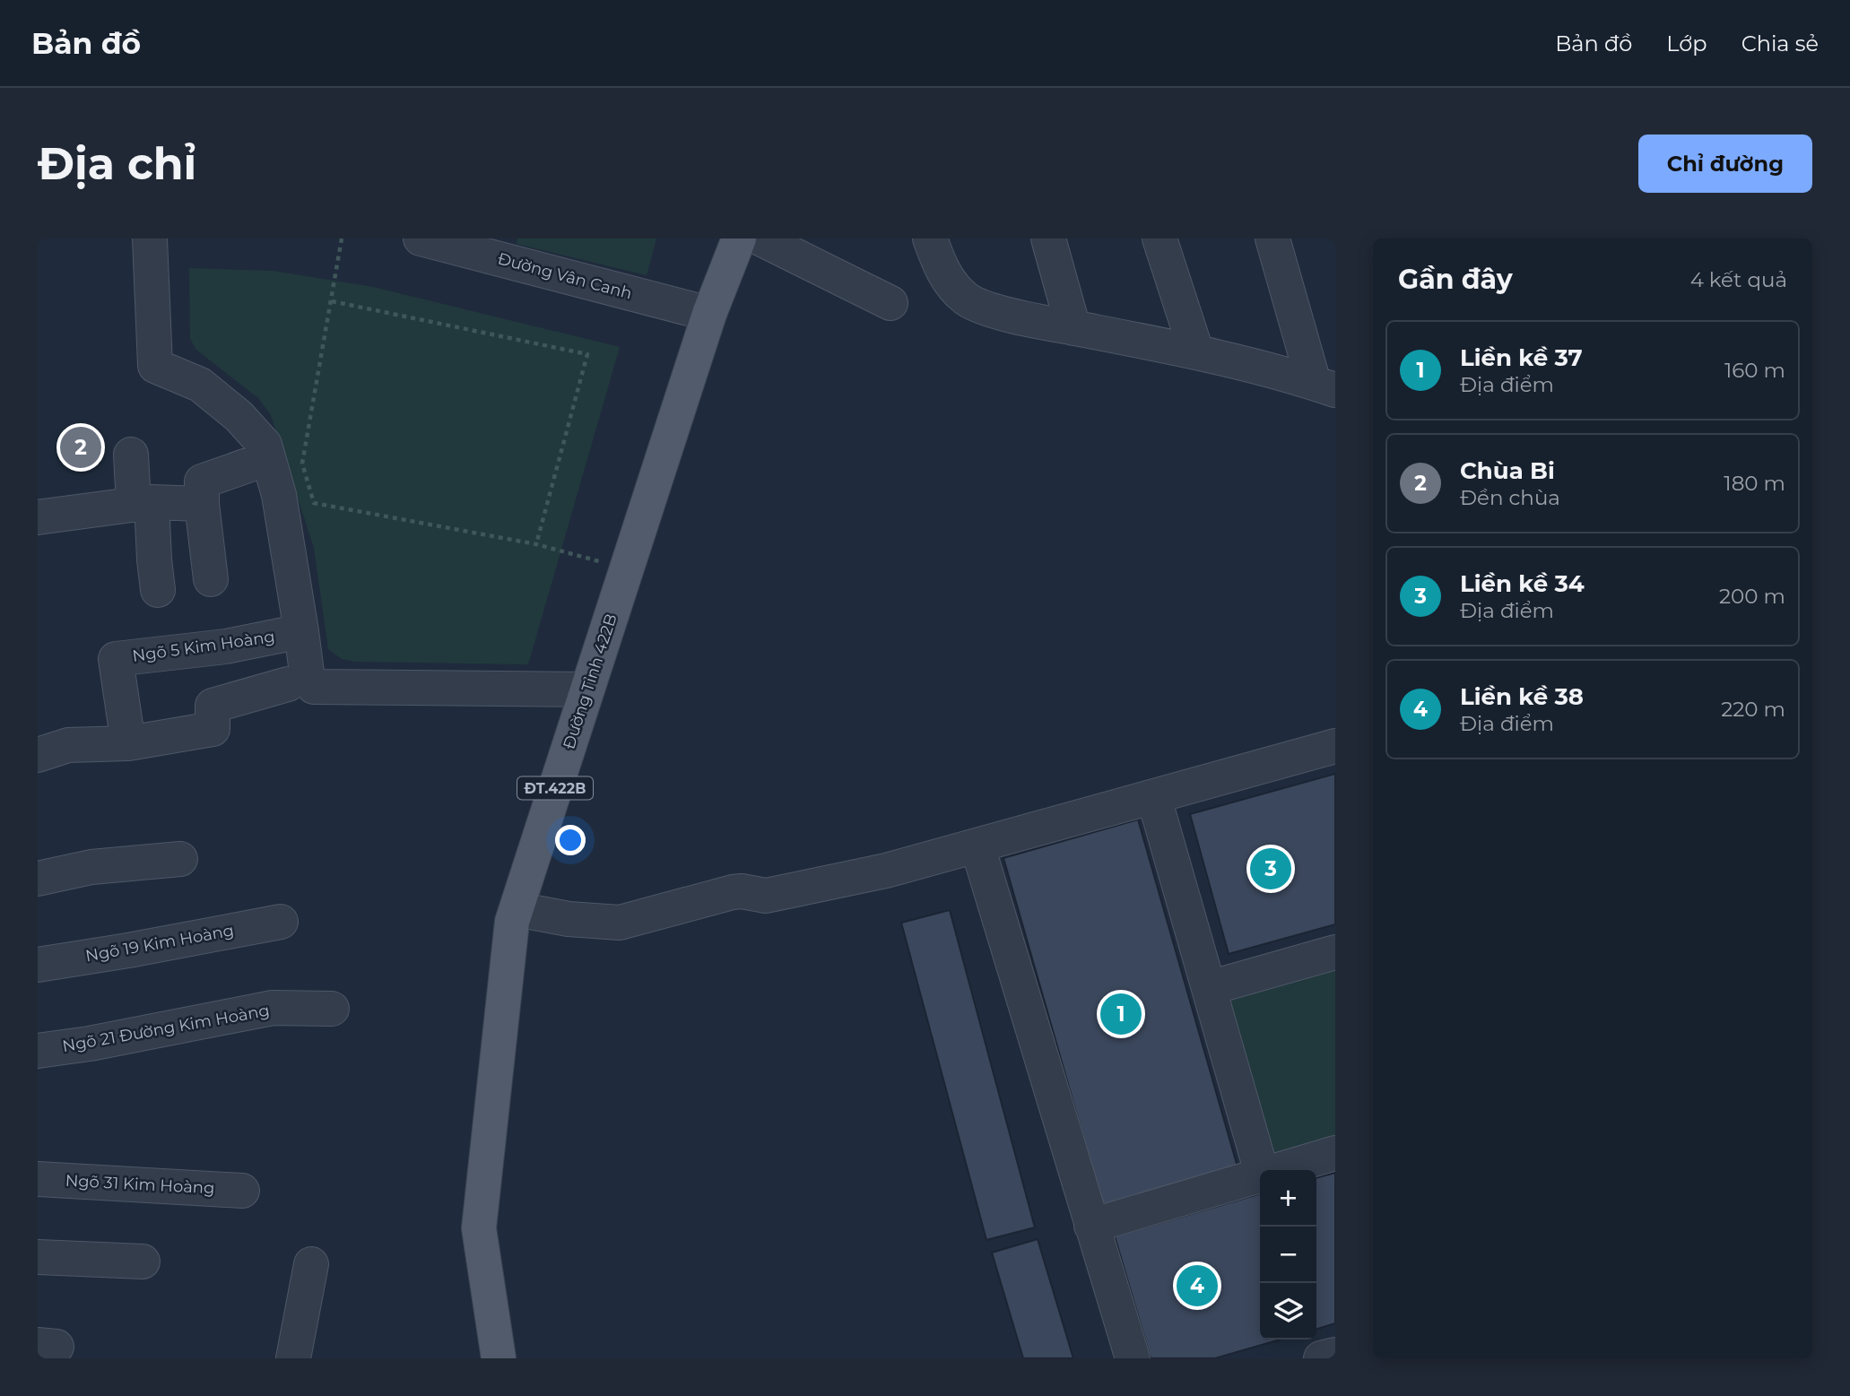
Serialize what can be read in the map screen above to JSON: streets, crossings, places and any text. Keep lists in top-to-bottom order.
{
  "streets": {
    "main road": ["Đường Tỉnh 422B", "ĐT.422B"],
    "street": [
      "Đường Vân Canh",
      "Ngõ 5 Kim Hoàng",
      "Ngõ 19 Kim Hoàng",
      "Ngõ 21 Đường Kim Hoàng",
      "Ngõ 31 Kim Hoàng"
    ]
  },
  "crossings": [
    ["Đường Vân Canh", "Đường Tỉnh 422B"]
  ],
  "page": {
    "header": "Bản đồ",
    "nav": ["Bản đồ", "Lớp", "Chia sẻ"],
    "buttons": "Chỉ đường",
    "title": "Địa chỉ",
    "heading": ["Gần đây", "4 kết quả"],
    "list": [
      {
        "mark": "1",
        "name": "Liền kề 37",
        "note": "Địa điểm",
        "value": "160 m"
      },
      {
        "mark": "2",
        "name": "Chùa Bi",
        "note": "Đền chùa",
        "value": "180 m"
      },
      {
        "mark": "3",
        "name": "Liền kề 34",
        "note": "Địa điểm",
        "value": "200 m"
      },
      {
        "mark": "4",
        "name": "Liền kề 38",
        "note": "Địa điểm",
        "value": "220 m"
      }
    ],
    "pins": [
      "2",
      "3",
      "1",
      "4"
    ],
    "map_buttons": ["+", "−"]
  }
}
